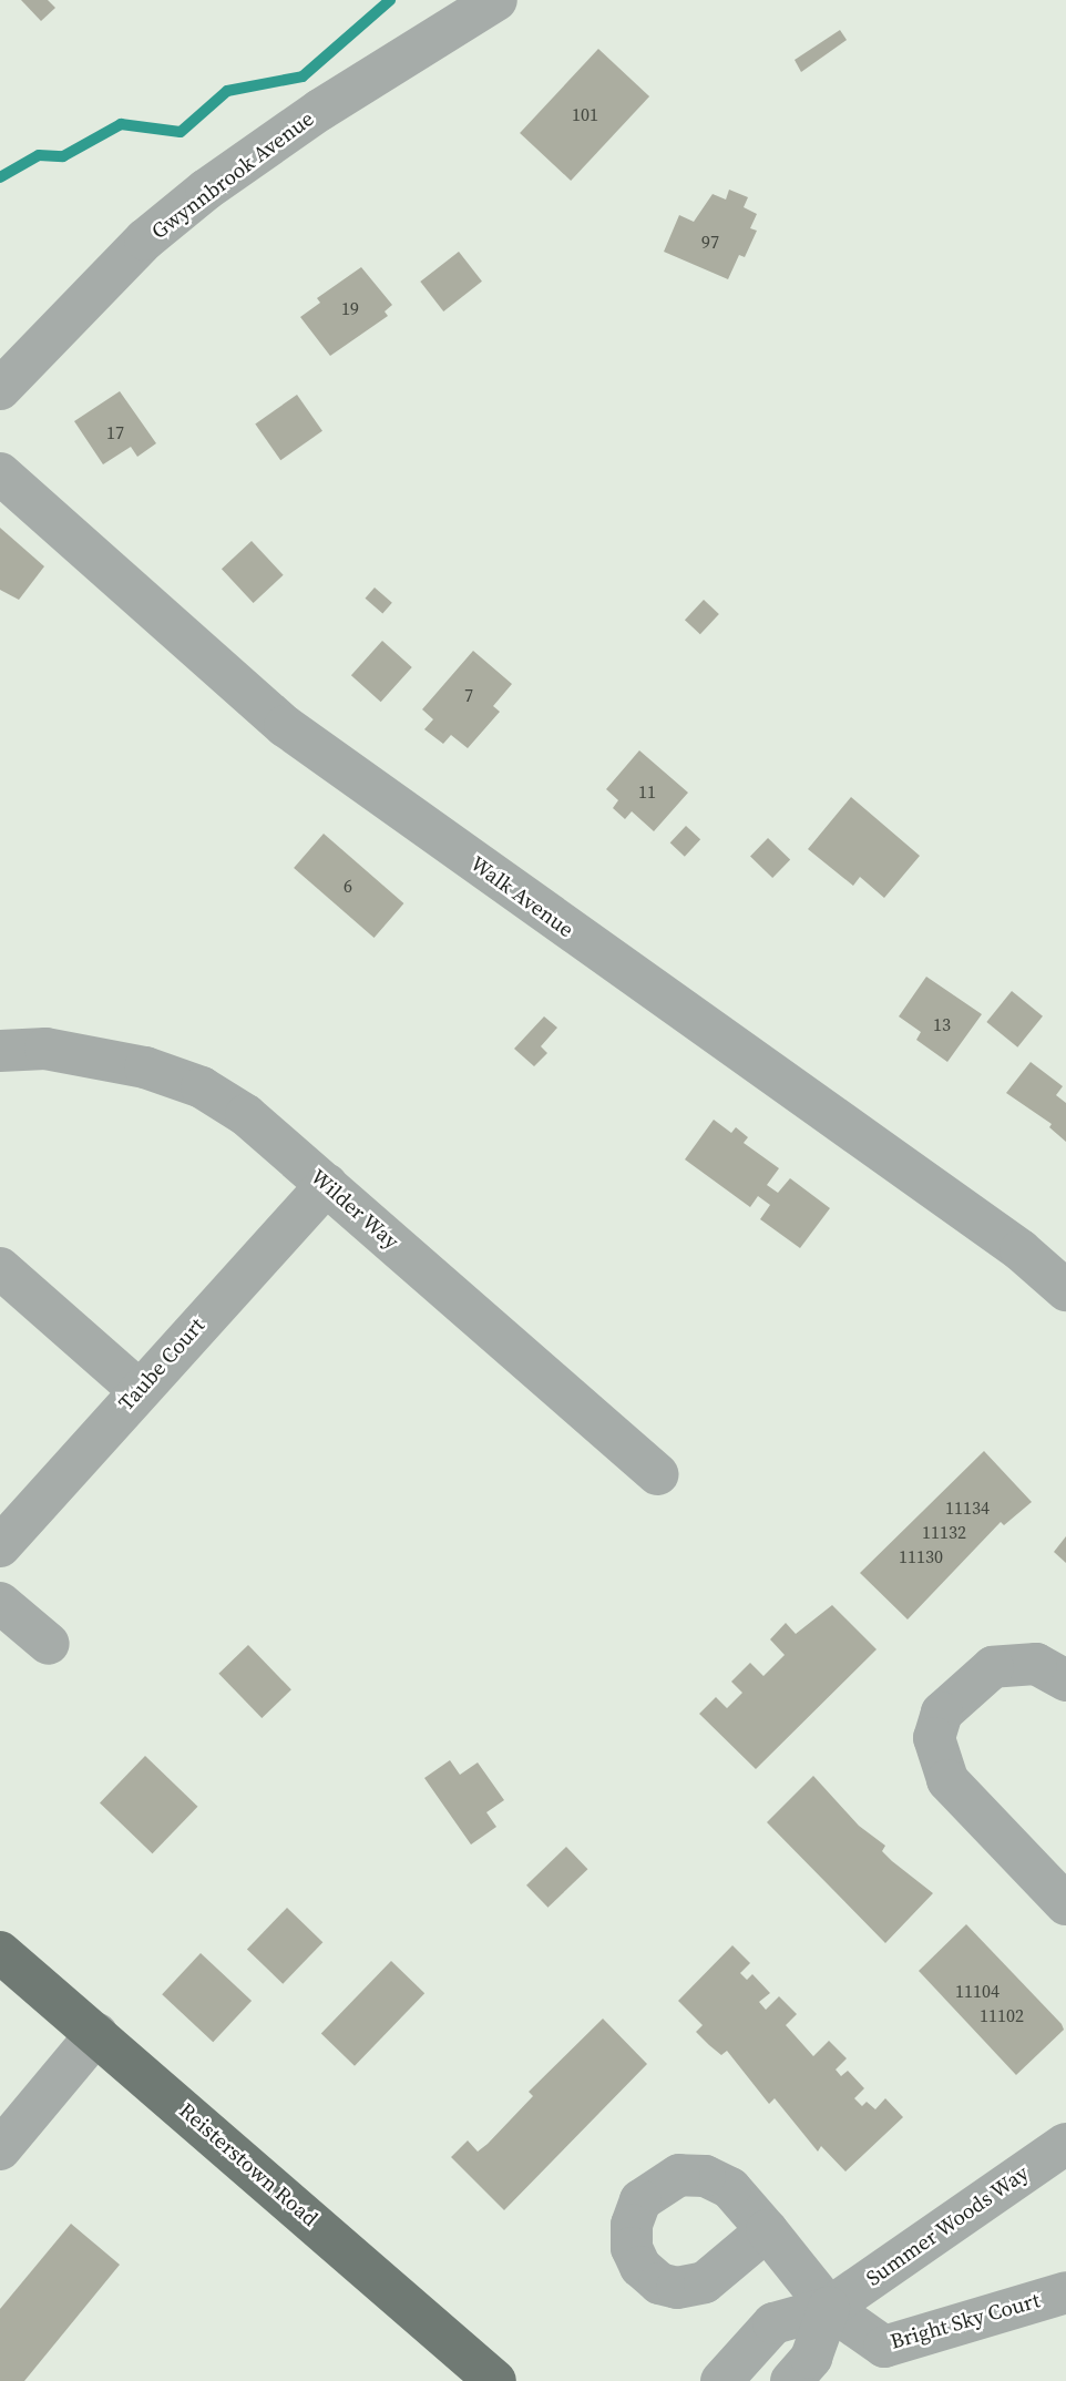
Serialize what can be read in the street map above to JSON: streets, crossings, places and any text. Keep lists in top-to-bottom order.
{
  "streets": {
    "main road": ["Reisterstown Road"],
    "street": [
      "Gwynnbrook Avenue",
      "Walk Avenue",
      "Wilder Way",
      "Taube Court",
      "Summer Woods Way",
      "Bright Sky Court"
    ]
  },
  "crossings": [
    ["Wilder Way", "Taube Court"],
    ["Summer Woods Way", "Bright Sky Court"]
  ],
  "house_numbers": [
    "101",
    "97",
    "19",
    "17",
    "7",
    "11",
    "6",
    "13",
    "11134",
    "11132",
    "11130",
    "11104",
    "11102"
  ]
}
